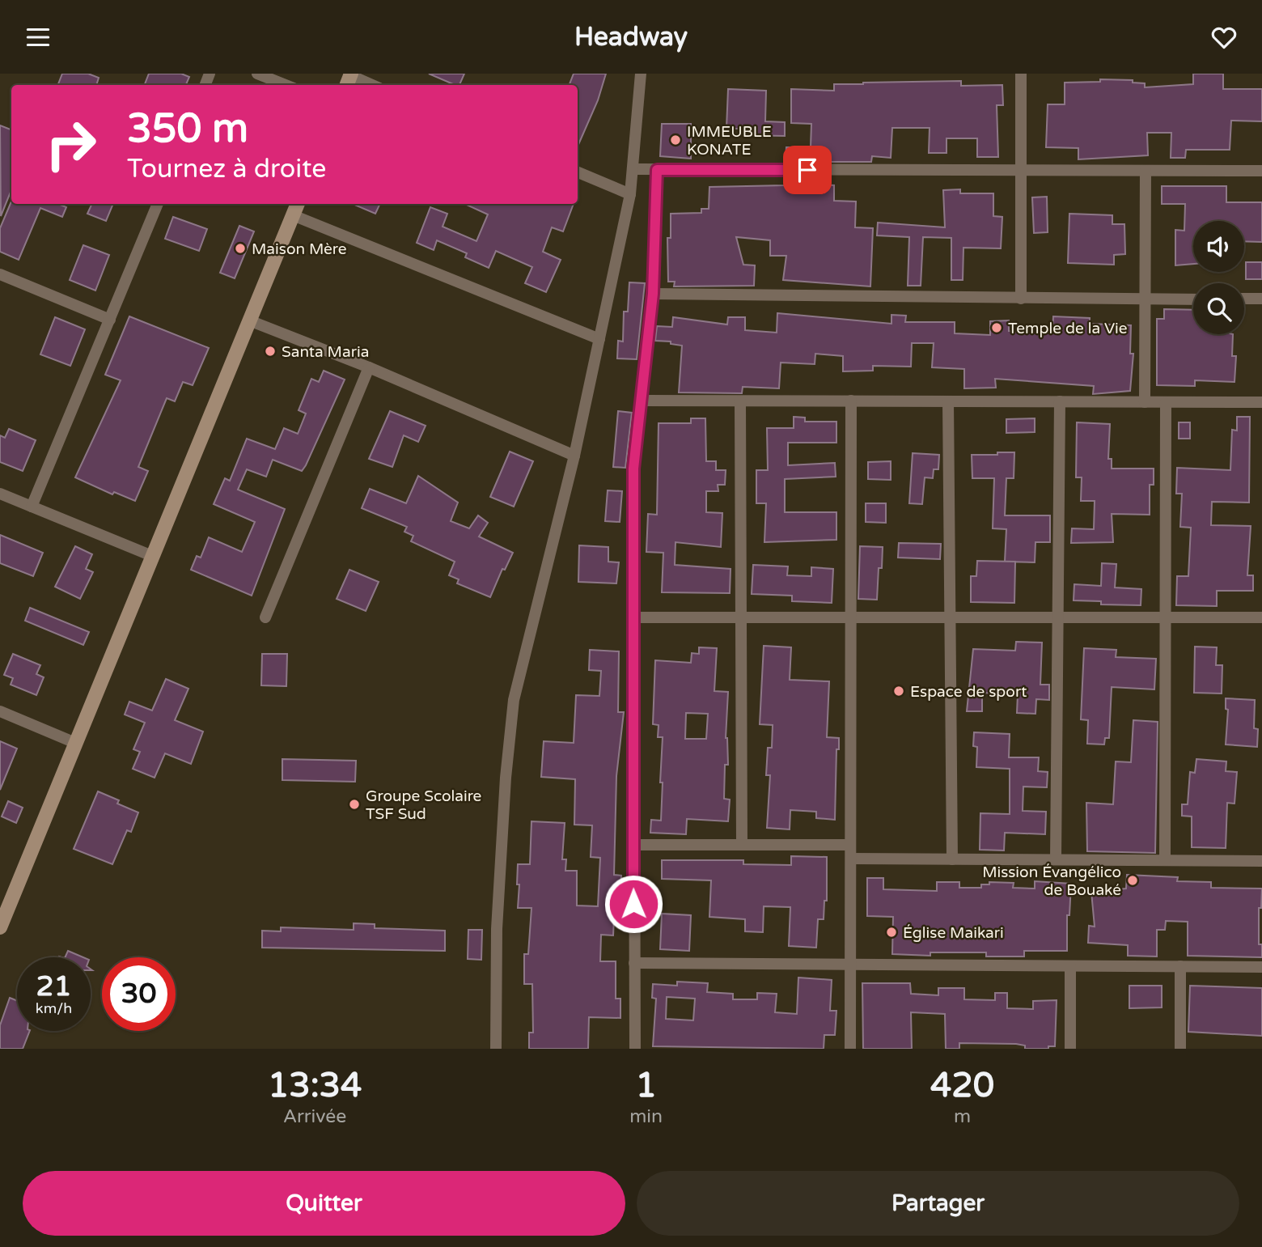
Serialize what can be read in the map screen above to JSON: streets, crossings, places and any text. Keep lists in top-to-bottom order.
{
  "places": [
    "IMMEUBLE KONATE",
    "Maison Mère",
    "Temple de la Vie",
    "Santa Maria",
    "Espace de sport",
    "Groupe Scolaire TSF Sud",
    "Mission Évangélico de Bouaké",
    "Église Maikari"
  ],
  "page": {
    "header": "Headway",
    "turn": ["350 m", "Tournez à droite"],
    "speed": "21 km/h",
    "limit": "30",
    "eta": [
      "13:34",
      "Arrivée",
      "1",
      "min",
      "420",
      "m"
    ],
    "buttons": ["Quitter", "Partager"]
  }
}
